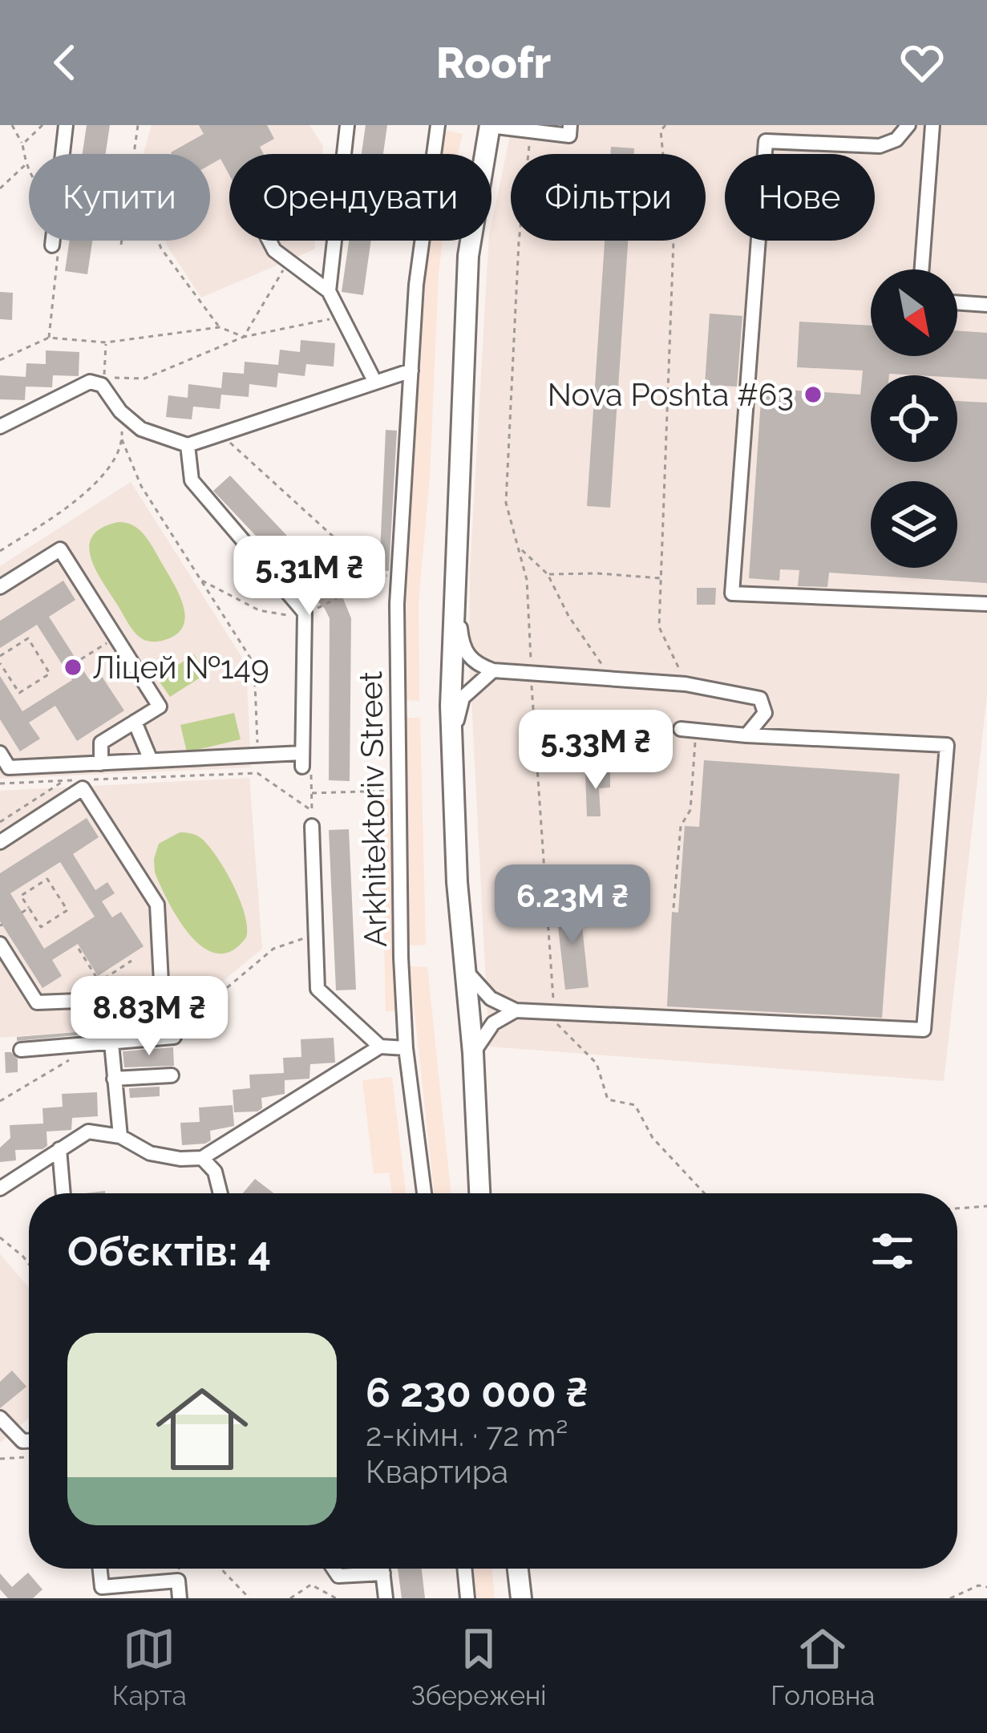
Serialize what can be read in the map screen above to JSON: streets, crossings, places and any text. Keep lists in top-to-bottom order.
{
  "streets": {
    "street": ["Arkhitektoriv Street"]
  },
  "places": ["Nova Poshta #63", "Ліцей №149"],
  "north": "bottom right",
  "page": {
    "header": "Roofr",
    "chip": [
      "Купити",
      "Орендувати",
      "Фільтри",
      "Нове"
    ],
    "price": [
      "5.31M ₴",
      "5.33M ₴",
      "6.23M ₴",
      "8.83M ₴"
    ],
    "heading": "Об’єктів: 4",
    "list": [
      {
        "name": "6 230 000 ₴",
        "note": "2-кімн. · 72 m² · Квартира"
      }
    ],
    "tabs": ["Карта", "Збережені", "Головна"]
  }
}
